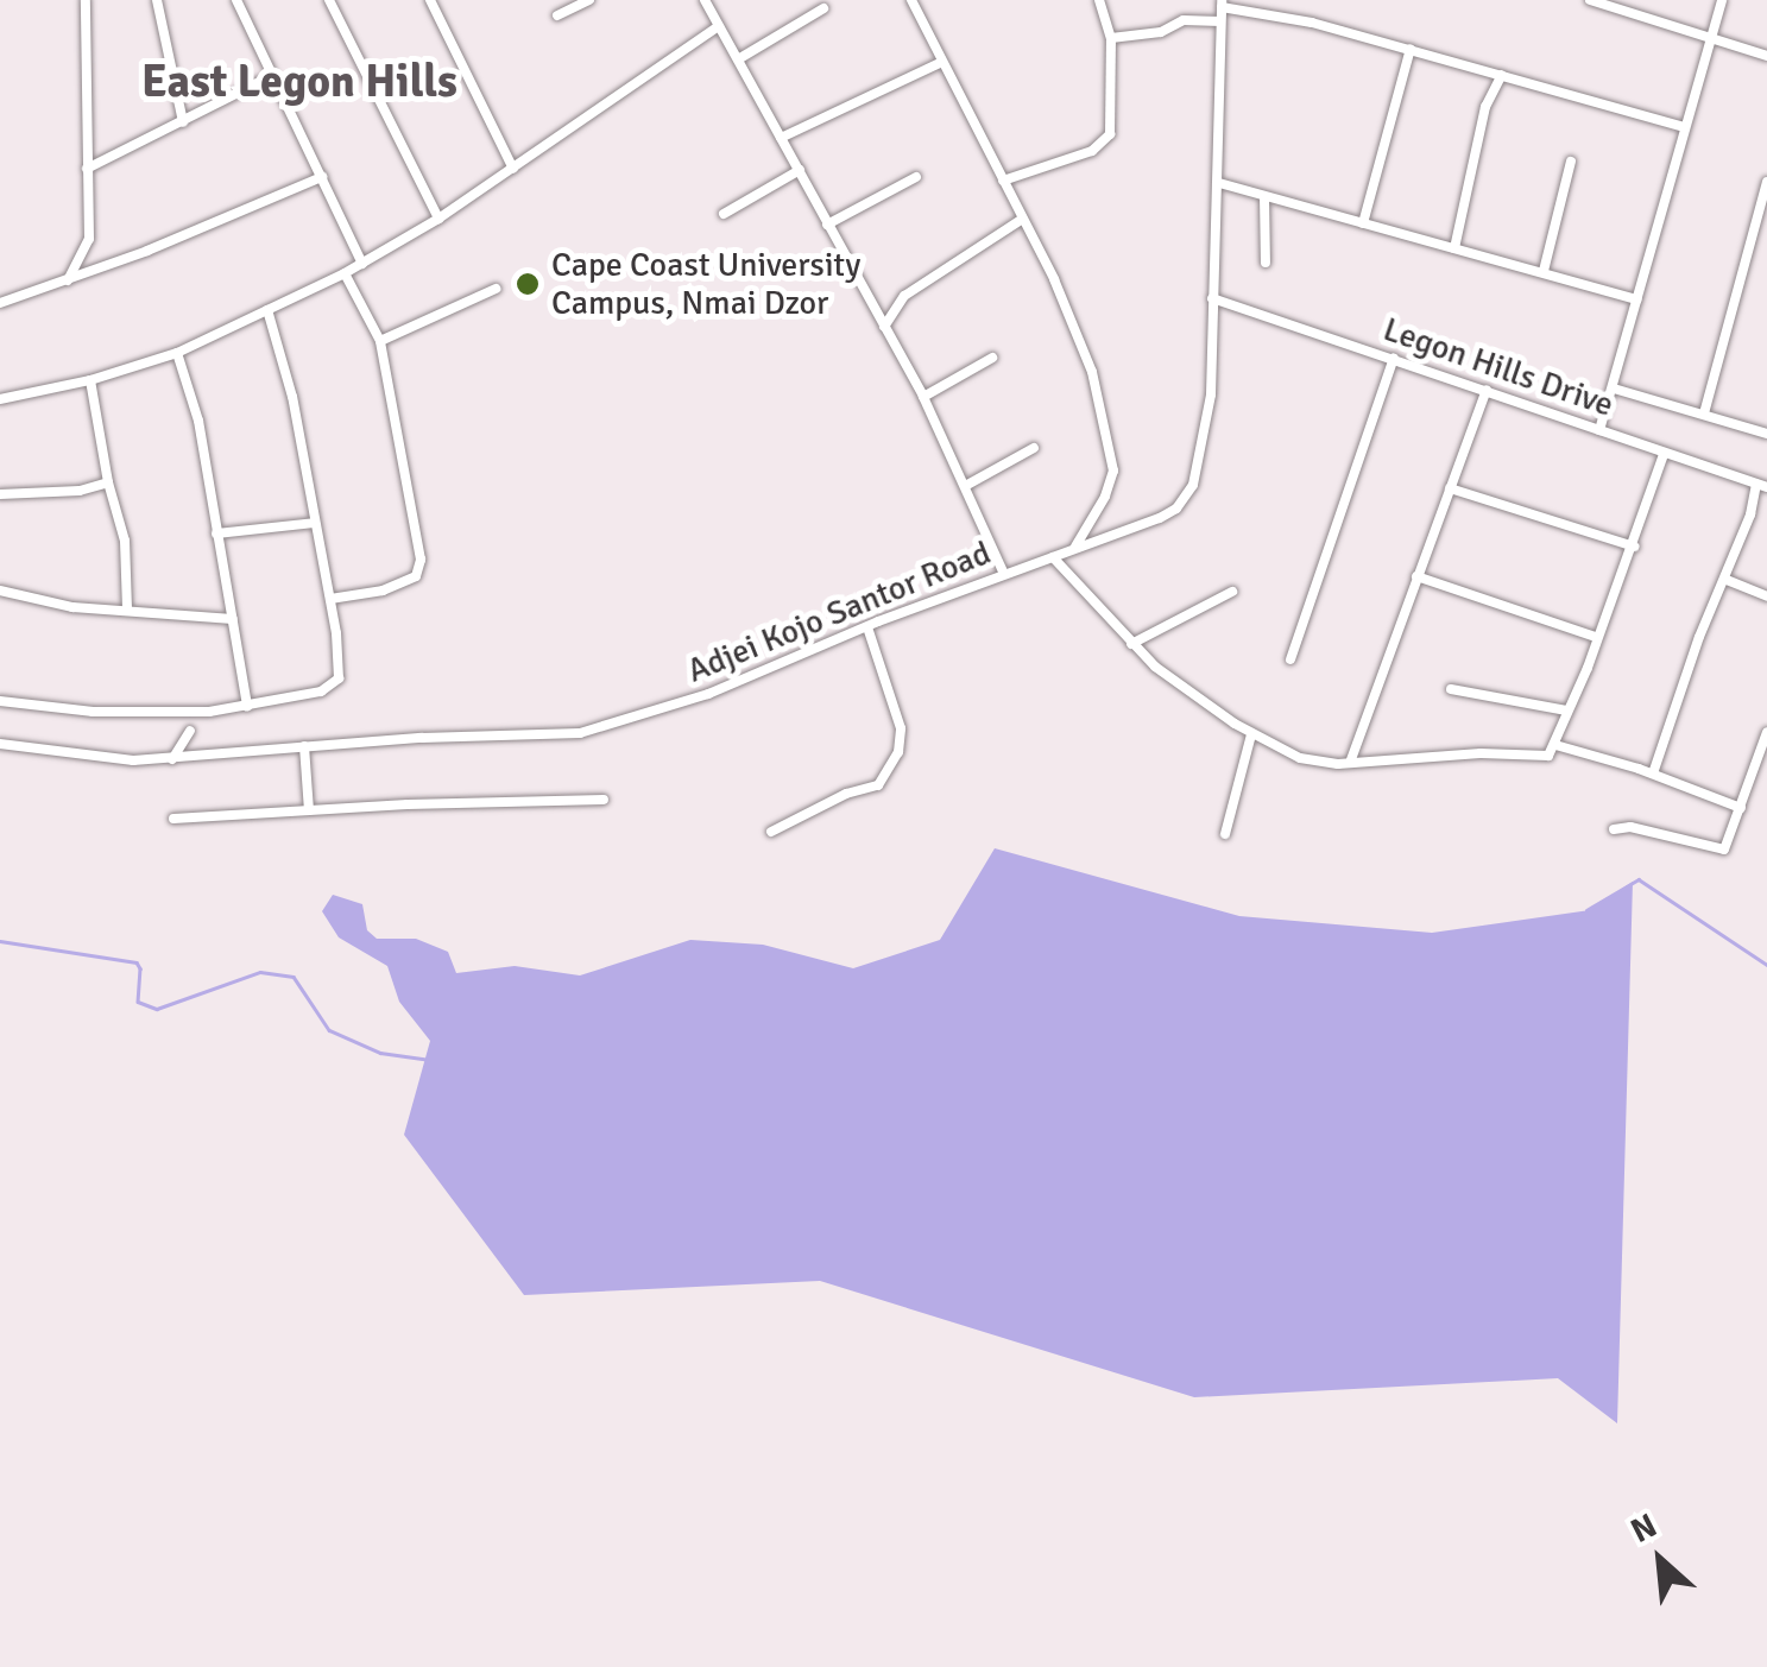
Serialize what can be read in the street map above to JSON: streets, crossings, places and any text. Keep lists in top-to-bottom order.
{
  "streets": {
    "street": ["Legon Hills Drive", "Adjei Kojo Santor Road"]
  },
  "crossings": [
    ["Legon Hills Drive", "Adjei Kojo Santor Road"]
  ],
  "districts": ["East Legon Hills"],
  "places": ["Cape Coast University Campus, Nmai Dzor"],
  "north": "top left"
}
